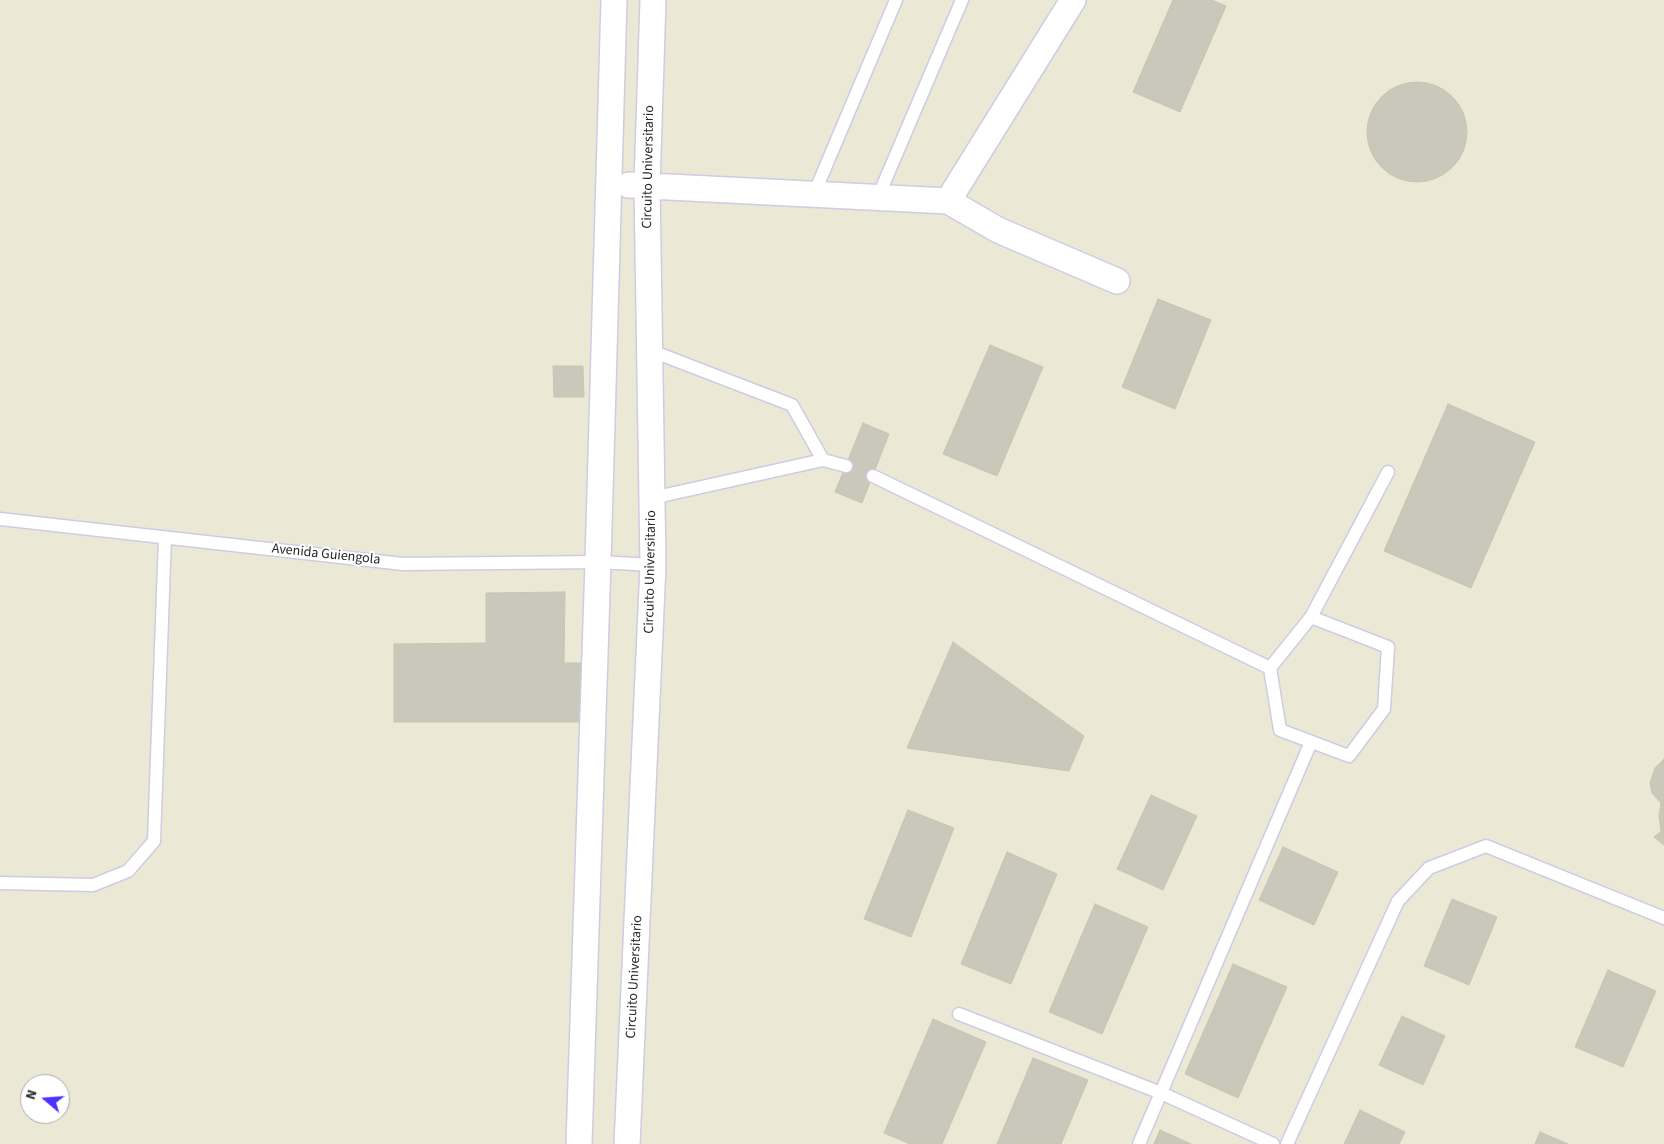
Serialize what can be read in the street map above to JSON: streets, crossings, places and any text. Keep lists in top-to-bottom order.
{
  "streets": {
    "street": ["Circuito Universitario"],
    "lane": ["Avenida Guiengola"]
  },
  "crossings": [
    ["Circuito Universitario", "Avenida Guiengola"]
  ],
  "north": "left"
}
